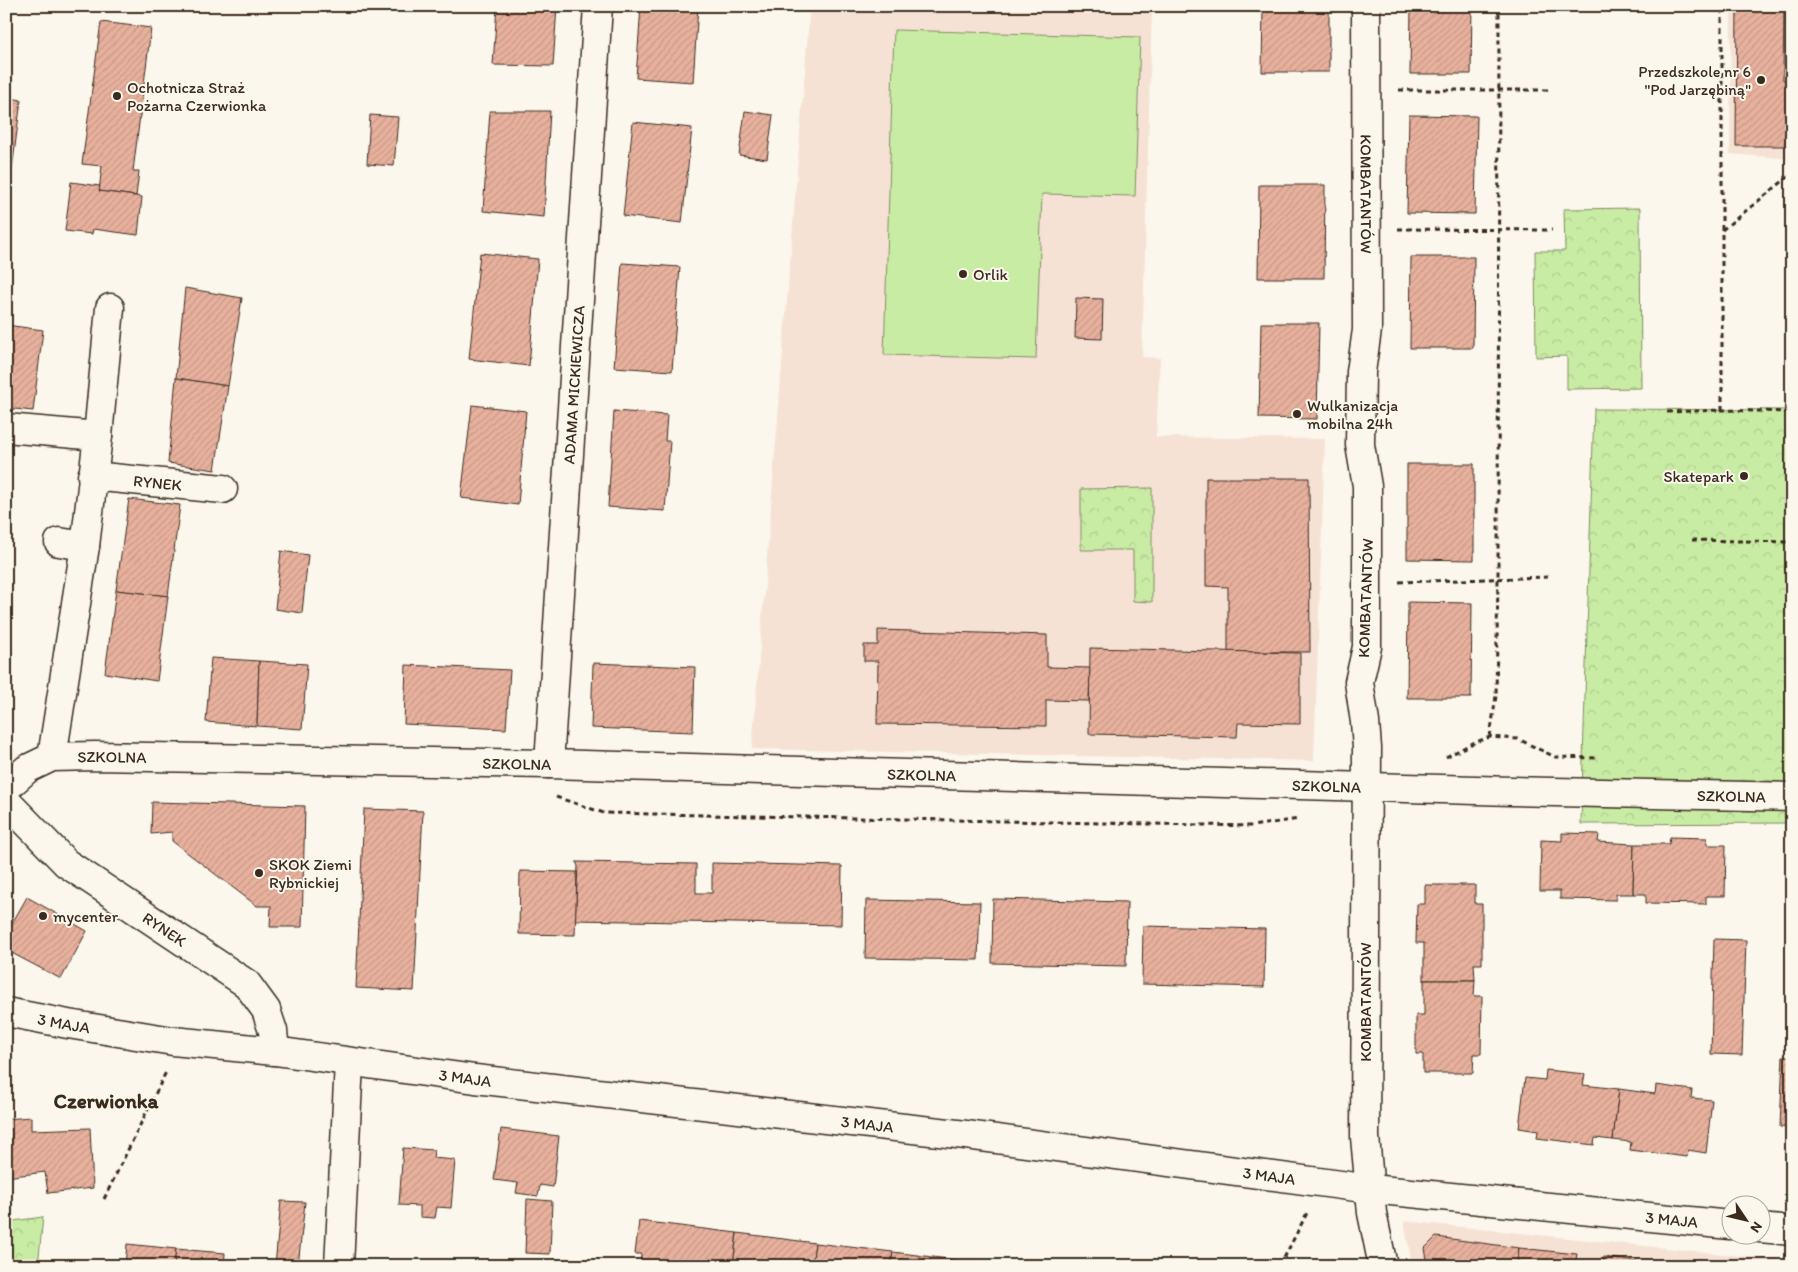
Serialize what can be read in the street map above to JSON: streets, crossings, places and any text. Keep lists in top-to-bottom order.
{
  "streets": {
    "street": [
      "KOMBATANTÓW",
      "ADAMA MICKIEWICZA",
      "RYNEK",
      "SZKOLNA",
      "3 MAJA"
    ]
  },
  "crossings": [
    ["KOMBATANTÓW", "SZKOLNA"],
    ["KOMBATANTÓW", "3 MAJA"],
    ["ADAMA MICKIEWICZA", "SZKOLNA"],
    ["RYNEK", "3 MAJA"]
  ],
  "districts": ["Czerwionka"],
  "places": [
    "Przedszkole nr 6 \"Pod Jarzębiną\"",
    "Ochotnicza Straż Pożarna Czerwionka",
    "Orlik",
    "Wulkanizacja mobilna 24h",
    "Skatepark",
    "SKOK Ziemi Rybnickiej",
    "mycenter"
  ],
  "north": "bottom right"
}
